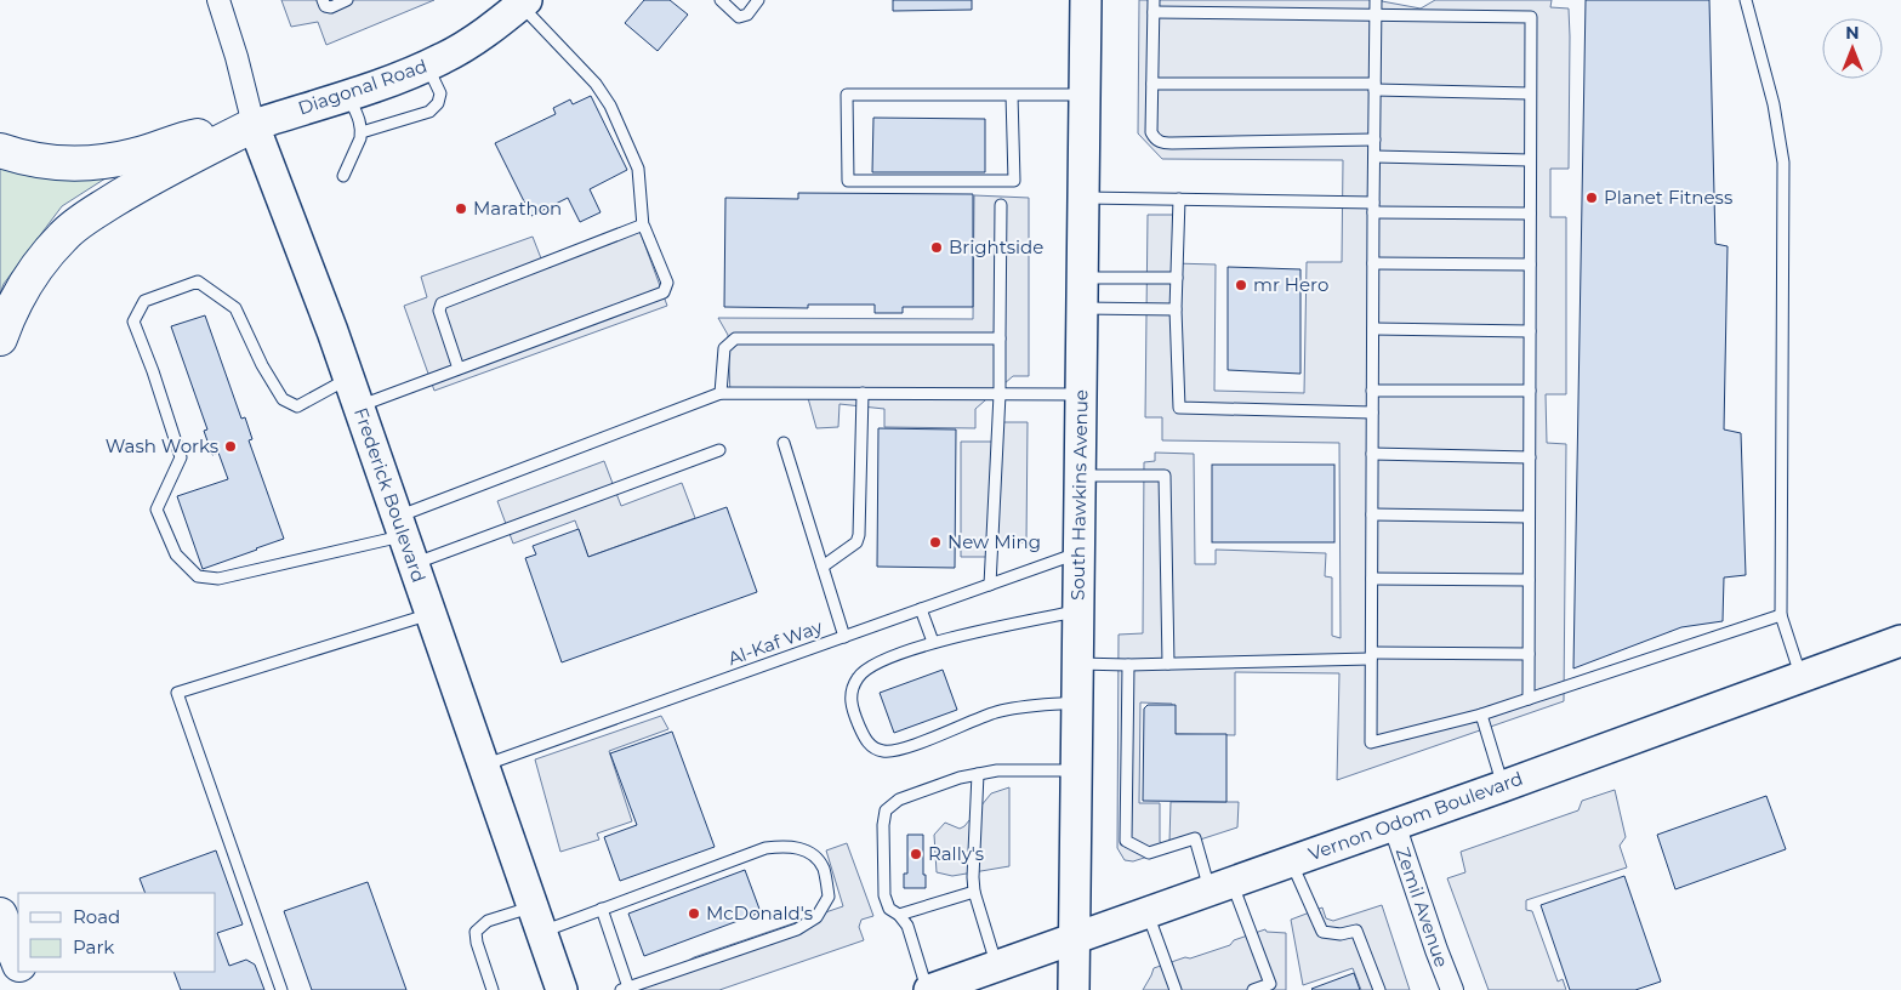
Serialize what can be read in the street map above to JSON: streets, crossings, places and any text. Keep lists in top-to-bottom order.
{
  "streets": {
    "street": [
      "Diagonal Road",
      "Frederick Boulevard",
      "South Hawkins Avenue",
      "Vernon Odom Boulevard",
      "Zemil Avenue"
    ],
    "lane": ["Al-Kaf Way"]
  },
  "crossings": [
    ["Diagonal Road", "Frederick Boulevard"],
    ["Frederick Boulevard", "Al-Kaf Way"],
    ["South Hawkins Avenue", "Al-Kaf Way"],
    ["South Hawkins Avenue", "Vernon Odom Boulevard"],
    ["Vernon Odom Boulevard", "Zemil Avenue"]
  ],
  "places": [
    "Planet Fitness",
    "Marathon",
    "Brightside",
    "mr Hero",
    "Wash Works",
    "New Ming",
    "Rally's",
    "McDonald's"
  ],
  "legend": ["Road", "Park"],
  "north": "top"
}
